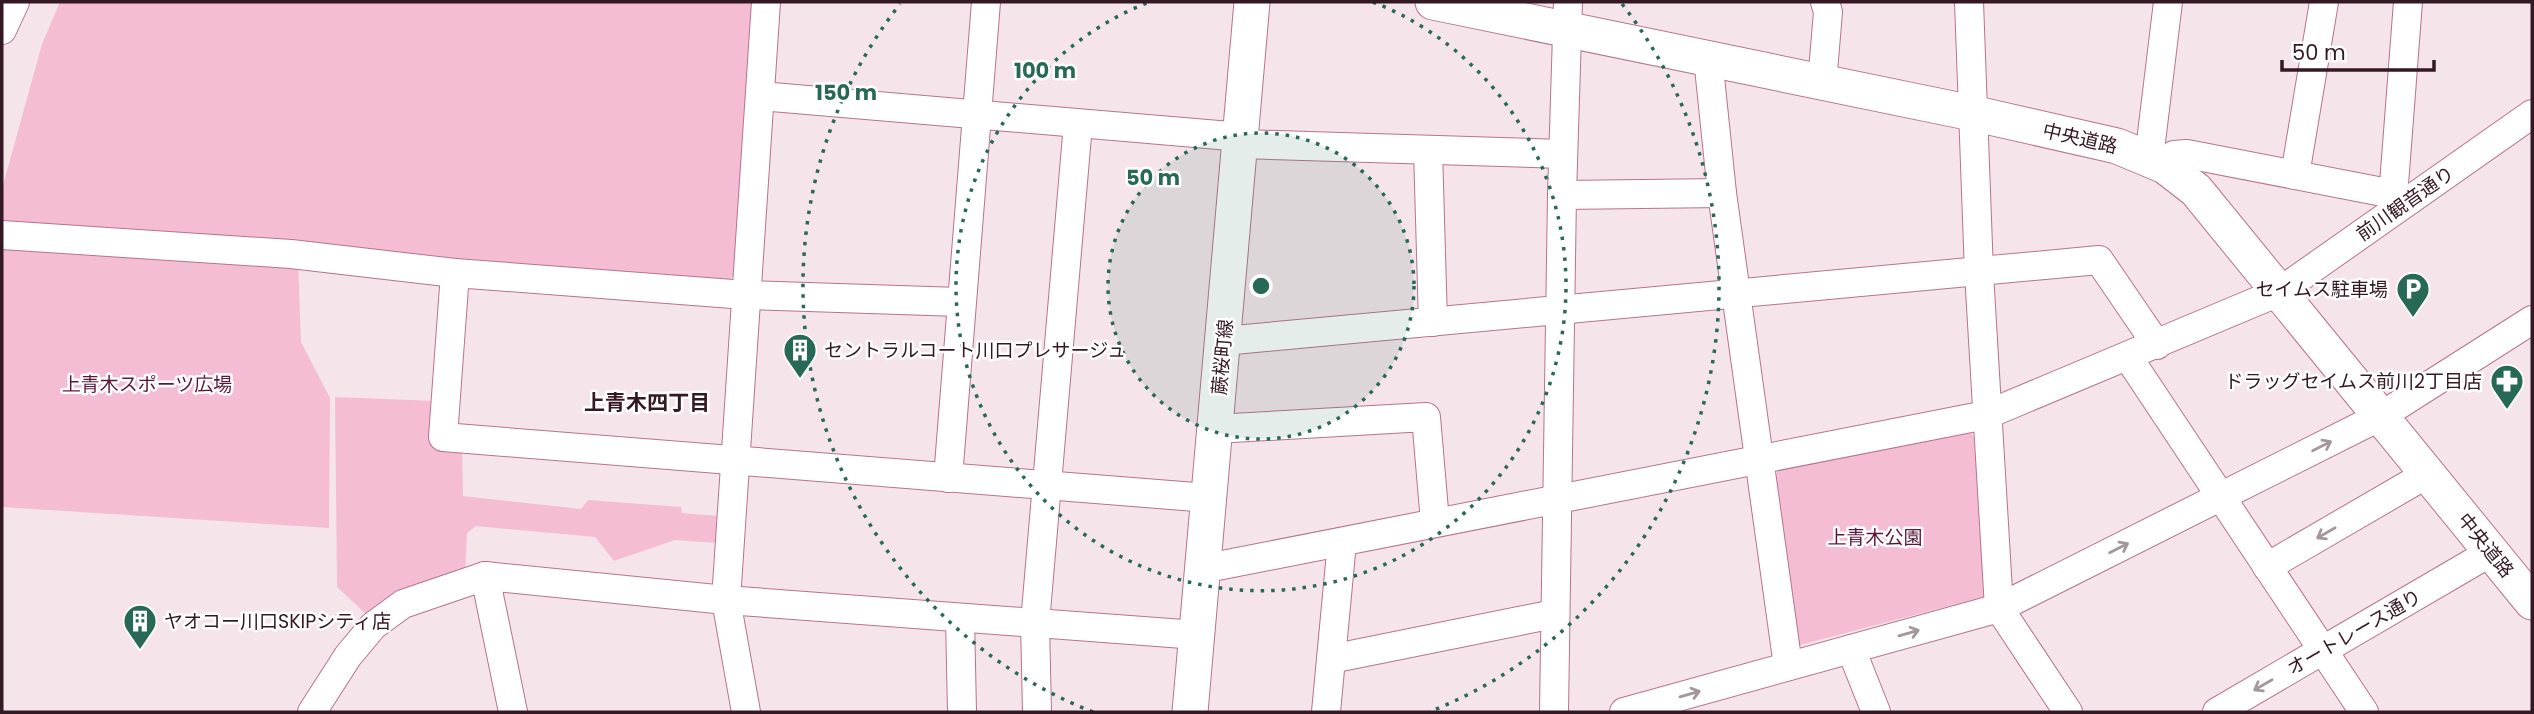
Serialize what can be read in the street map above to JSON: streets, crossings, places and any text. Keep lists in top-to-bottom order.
{
  "streets": {
    "main road": ["中央道路", "蕨桜町線"],
    "street": ["前川観音通り", "オートレース通り"]
  },
  "crossings": [
    ["中央道路", "前川観音通り"],
    ["中央道路", "オートレース通り"],
    ["前川観音通り", "蕨桜町線"]
  ],
  "districts": ["上青木四丁目"],
  "parks": ["上青木スポーツ広場", "上青木公園"],
  "places": {
    "parking": ["セイムス駐車場"],
    "building": ["セントラルコート川口プレサージュ", "ヤオコー川口SKIPシティ店"],
    "pharmacy": ["ドラッグセイムス前川2丁目店"]
  },
  "scale_bar": "50 m",
  "rings": ["100 m", "150 m", "50 m"]
}
